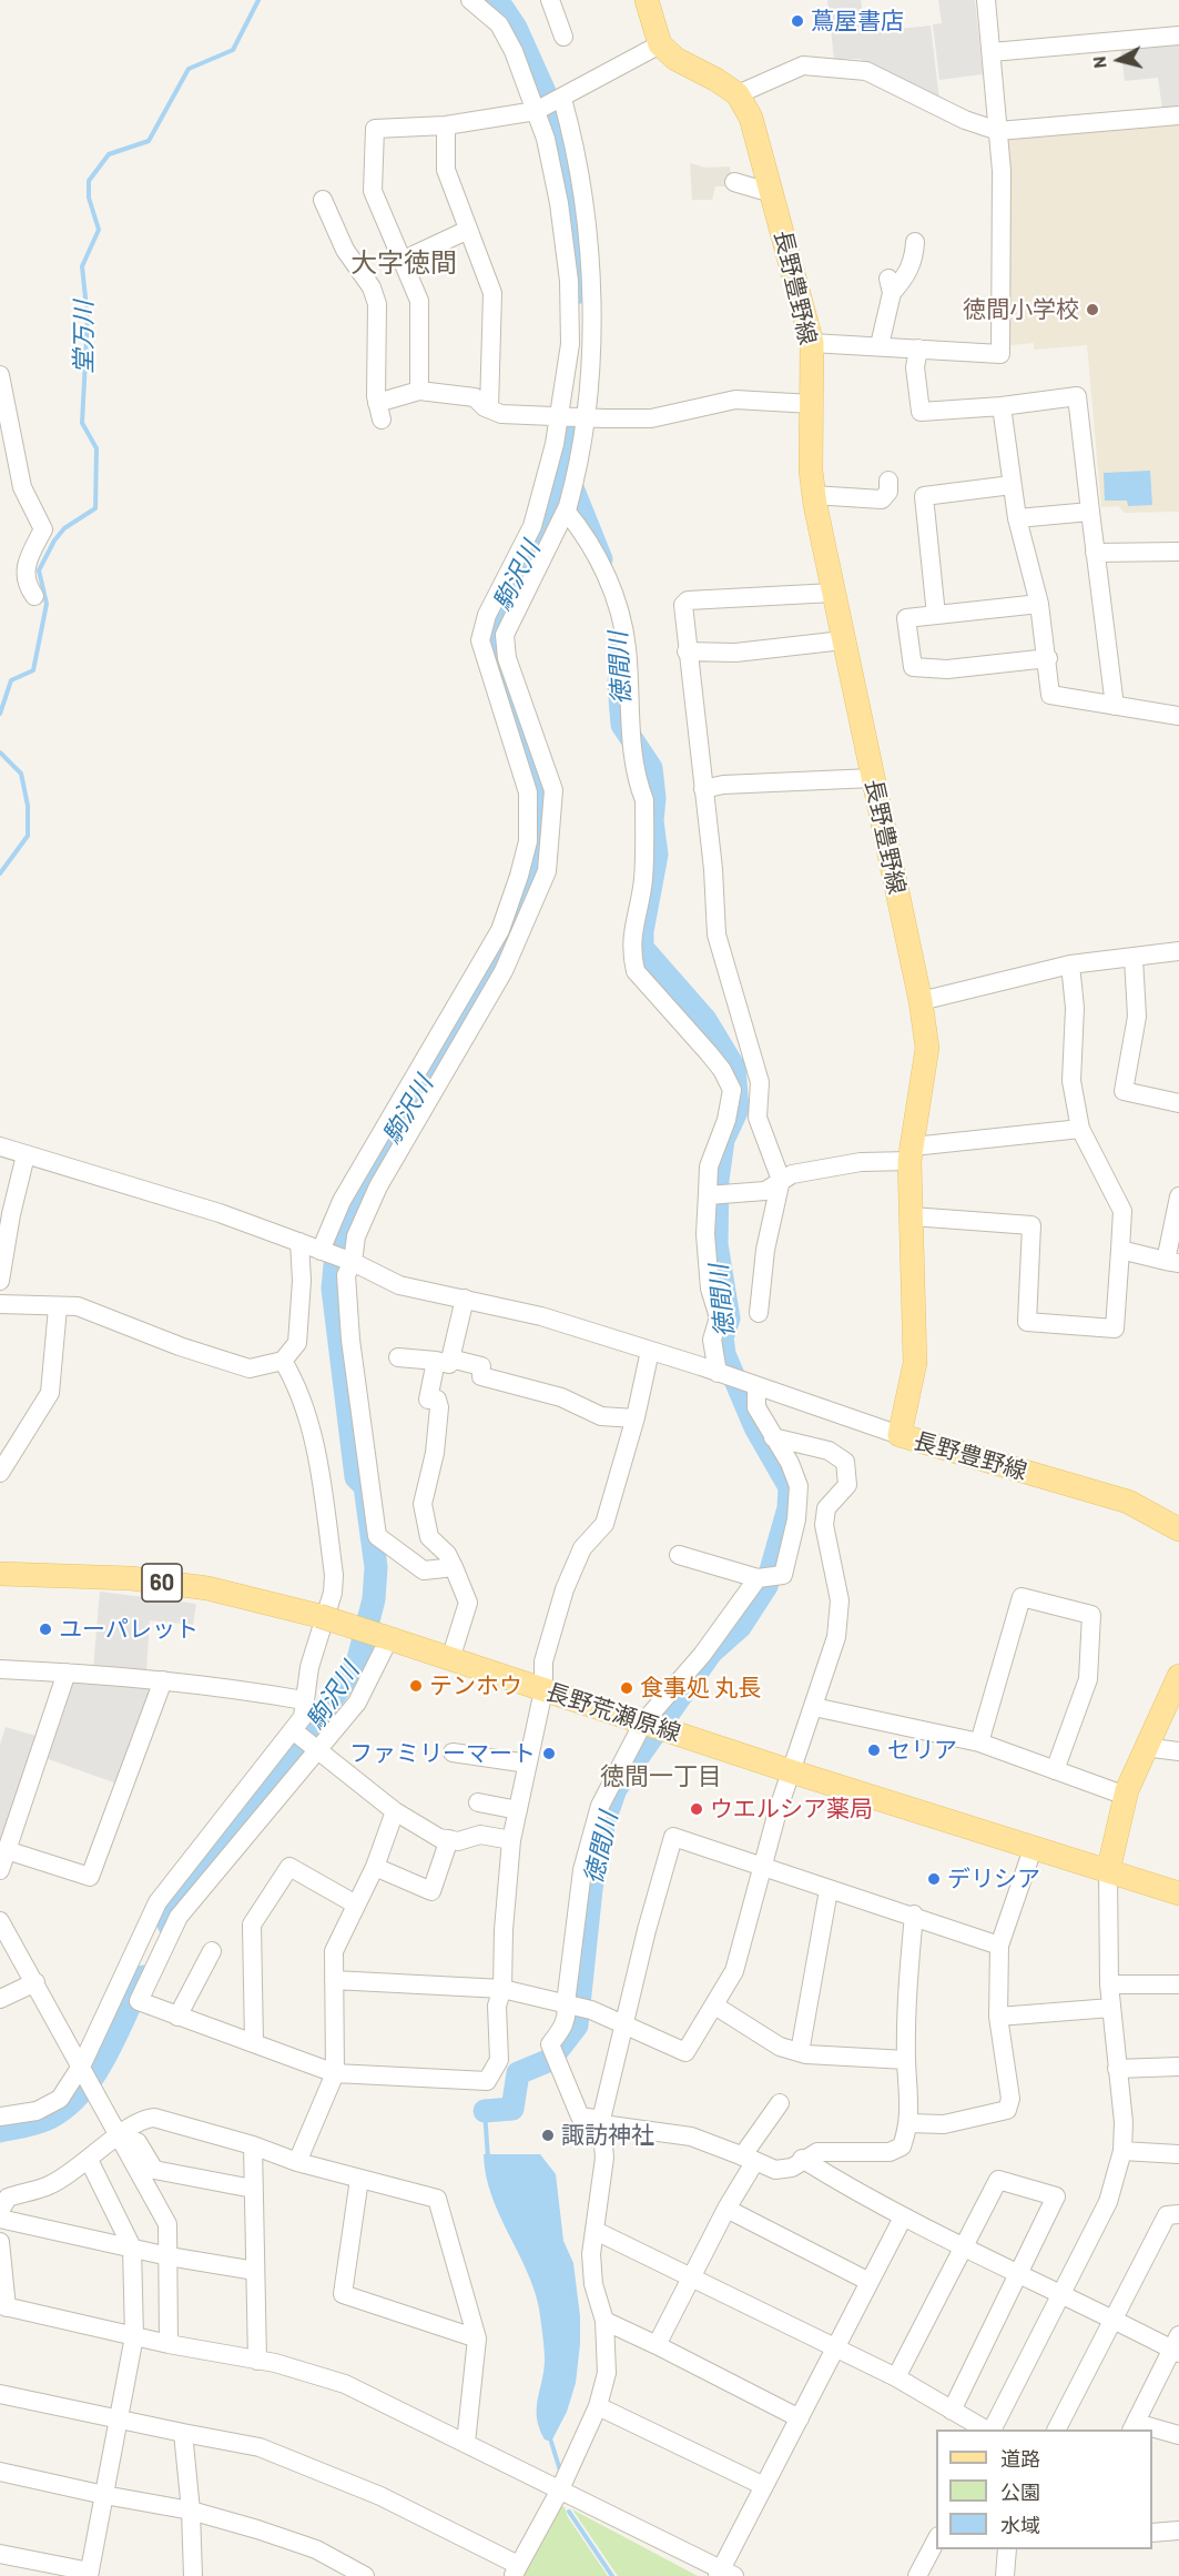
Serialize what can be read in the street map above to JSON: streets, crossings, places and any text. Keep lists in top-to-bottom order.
{
  "streets": {
    "main road": ["長野豊野線", "60", "長野荒瀬原線"]
  },
  "districts": ["大字徳間", "徳間一丁目"],
  "water": ["堂万川", "駒沢川", "徳間川"],
  "places": [
    "蔦屋書店",
    "徳間小学校",
    "ユーパレット",
    "テンホウ",
    "食事処 丸長",
    "セリア",
    "ファミリーマート",
    "ウエルシア薬局",
    "デリシア",
    "諏訪神社"
  ],
  "legend": ["道路", "公園", "水域"],
  "north": "left"
}
